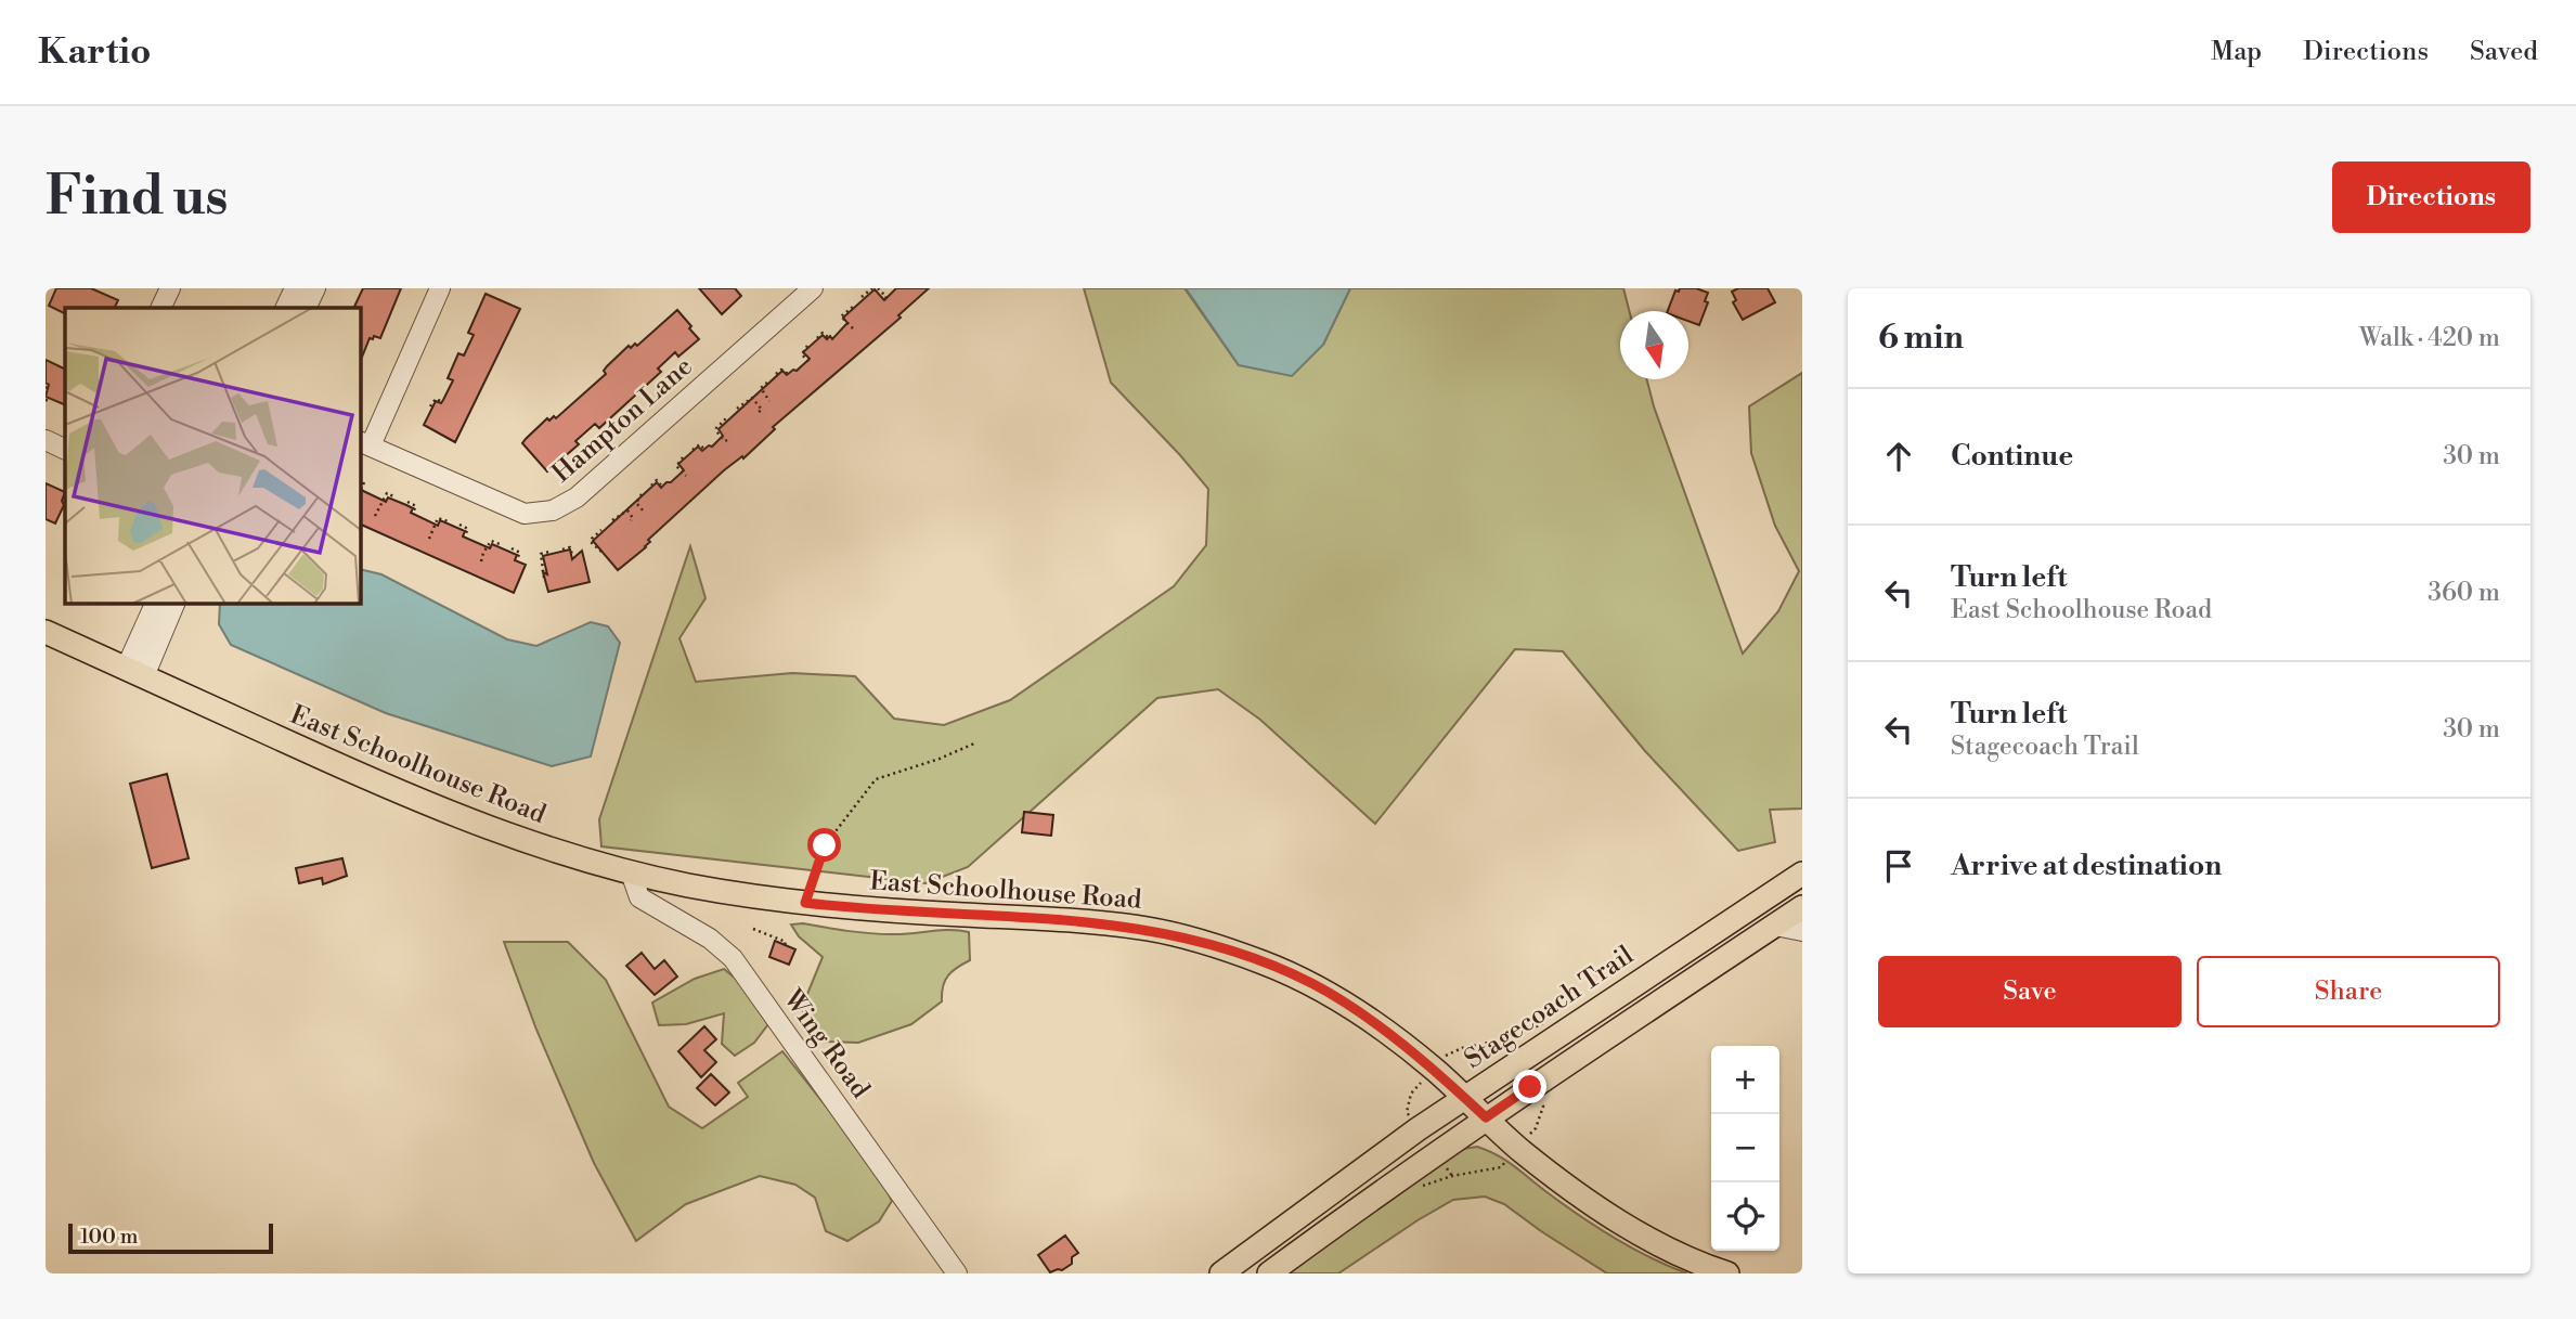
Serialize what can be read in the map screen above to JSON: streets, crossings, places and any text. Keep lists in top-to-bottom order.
{
  "streets": {
    "main road": ["East Schoolhouse Road", "Stagecoach Trail"],
    "street": ["Hampton Lane", "Wing Road"]
  },
  "crossings": [
    ["East Schoolhouse Road", "Stagecoach Trail"],
    ["East Schoolhouse Road", "Wing Road"]
  ],
  "scale_bar": "100 m",
  "north": "bottom",
  "page": {
    "header": "Kartio",
    "nav": ["Map", "Directions", "Saved"],
    "buttons": [
      "Directions",
      ["Save", "Share"]
    ],
    "title": "Find us",
    "heading": ["6 min", "Walk · 420 m"],
    "list": [
      ["Continue", "30 m"],
      ["Turn left", "East Schoolhouse Road", "360 m"],
      ["Turn left", "Stagecoach Trail", "30 m"],
      "Arrive at destination"
    ],
    "map_buttons": ["+", "−"],
    "scale": "100 m"
  }
}
